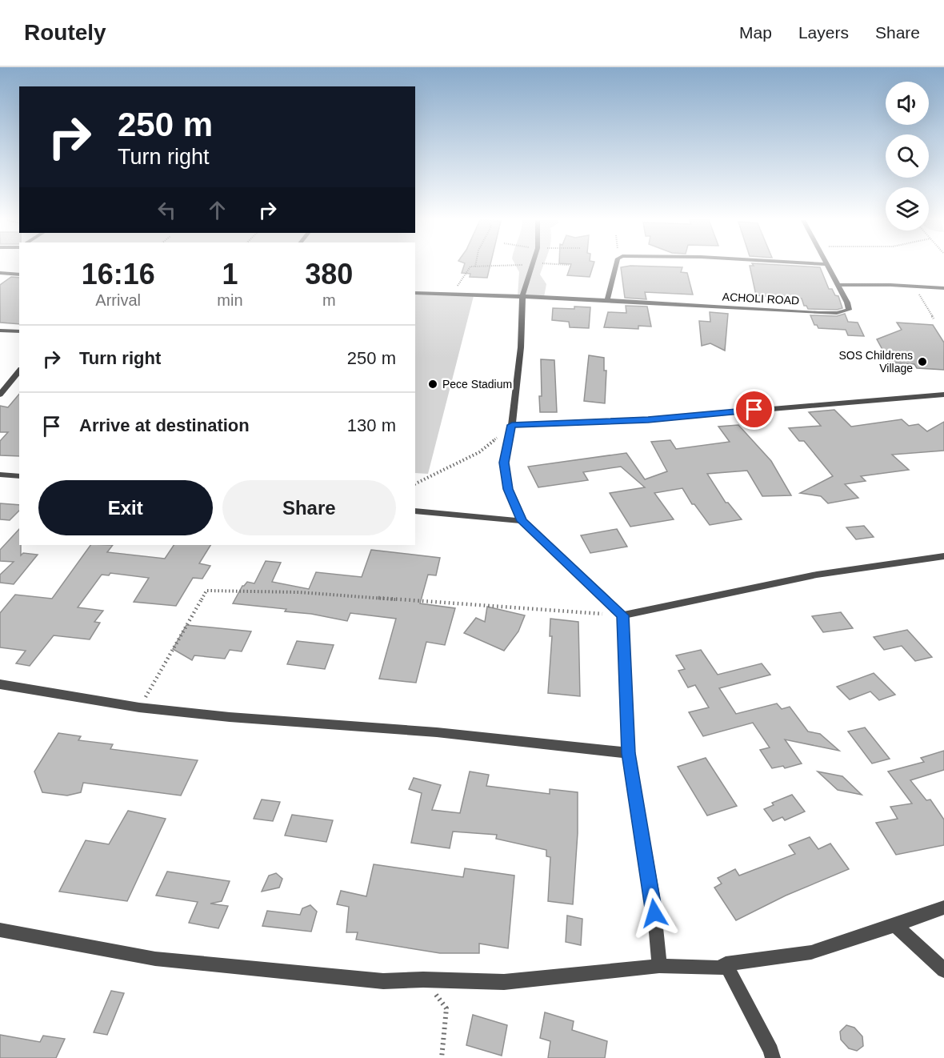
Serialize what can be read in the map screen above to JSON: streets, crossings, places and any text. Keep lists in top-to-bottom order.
{
  "streets": {
    "street": ["ACHOLI ROAD"]
  },
  "places": ["SOS Childrens Village", "Pece Stadium"],
  "page": {
    "header": "Routely",
    "nav": ["Map", "Layers", "Share"],
    "turn": ["250 m", "Turn right"],
    "eta": [
      "16:16",
      "Arrival",
      "1",
      "min",
      "380",
      "m"
    ],
    "list": [
      {
        "name": "Turn right",
        "value": "250 m"
      },
      {
        "name": "Arrive at destination",
        "value": "130 m"
      }
    ],
    "buttons": ["Exit", "Share"]
  }
}
